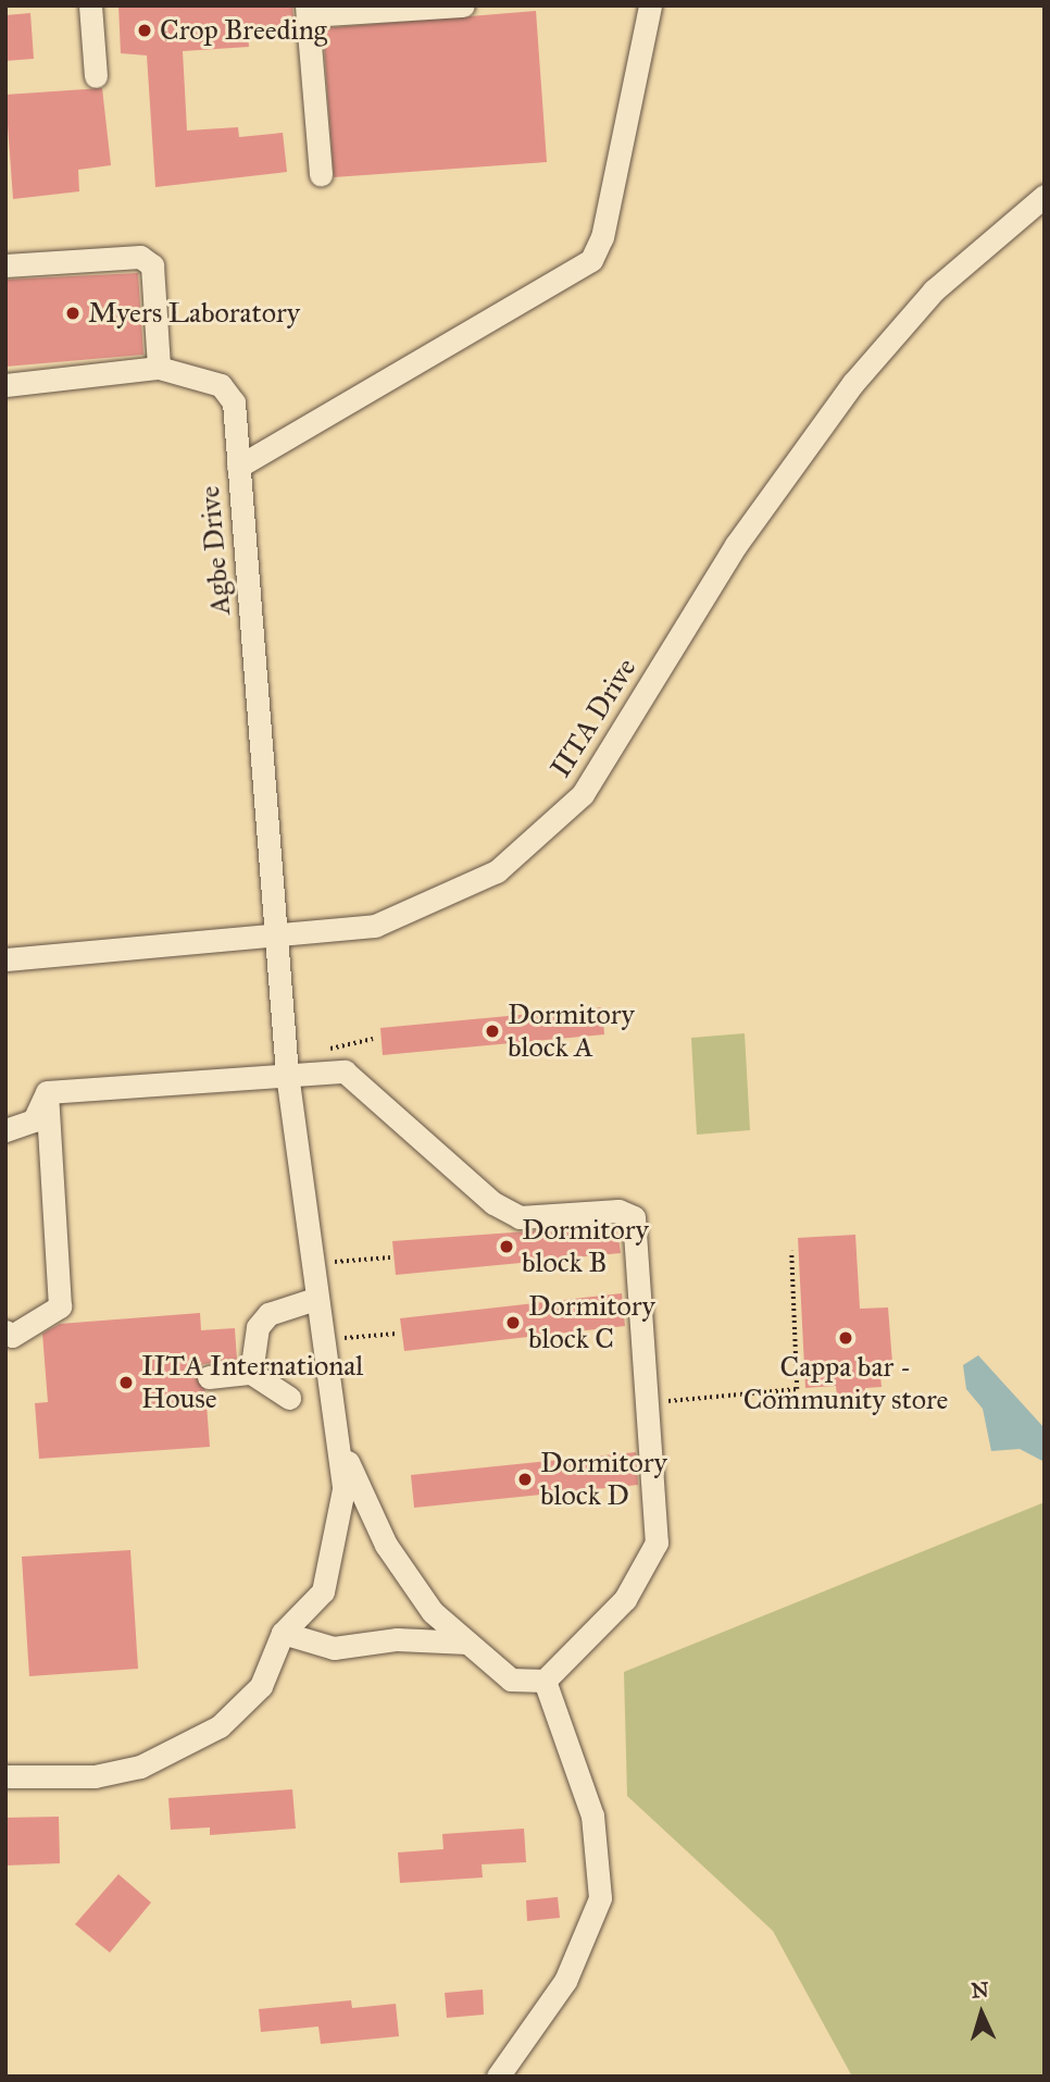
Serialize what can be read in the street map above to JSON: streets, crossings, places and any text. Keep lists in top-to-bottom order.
{
  "streets": {
    "street": ["Agbe Drive", "IITA Drive"]
  },
  "crossings": [
    ["Agbe Drive", "IITA Drive"]
  ],
  "places": [
    "Crop Breeding",
    "Myers Laboratory",
    "Dormitory block A",
    "Dormitory block B",
    "Dormitory block C",
    "Cappa bar - Community store",
    "IITA International House",
    "Dormitory block D"
  ],
  "north": "top"
}
